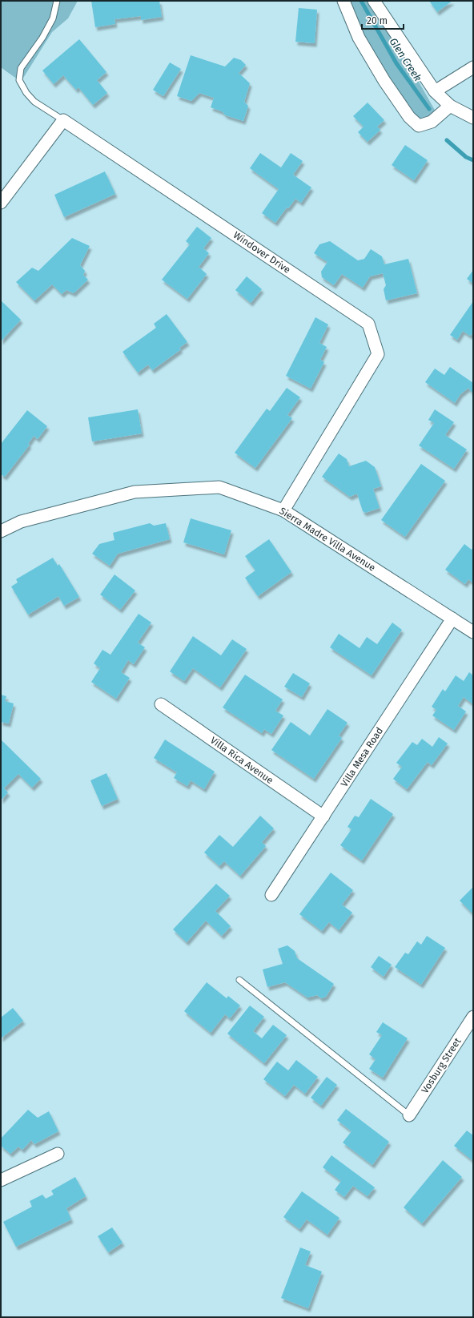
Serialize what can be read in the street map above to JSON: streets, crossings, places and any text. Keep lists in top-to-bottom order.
{
  "streets": {
    "street": [
      "Windover Drive",
      "Sierra Madre Villa Avenue",
      "Villa Mesa Road",
      "Villa Rica Avenue",
      "Vosburg Street"
    ]
  },
  "crossings": [
    ["Windover Drive", "Sierra Madre Villa Avenue"],
    ["Sierra Madre Villa Avenue", "Villa Mesa Road"],
    ["Villa Mesa Road", "Villa Rica Avenue"]
  ],
  "water": ["Glen Creek"],
  "scale_bar": "20 m"
}
